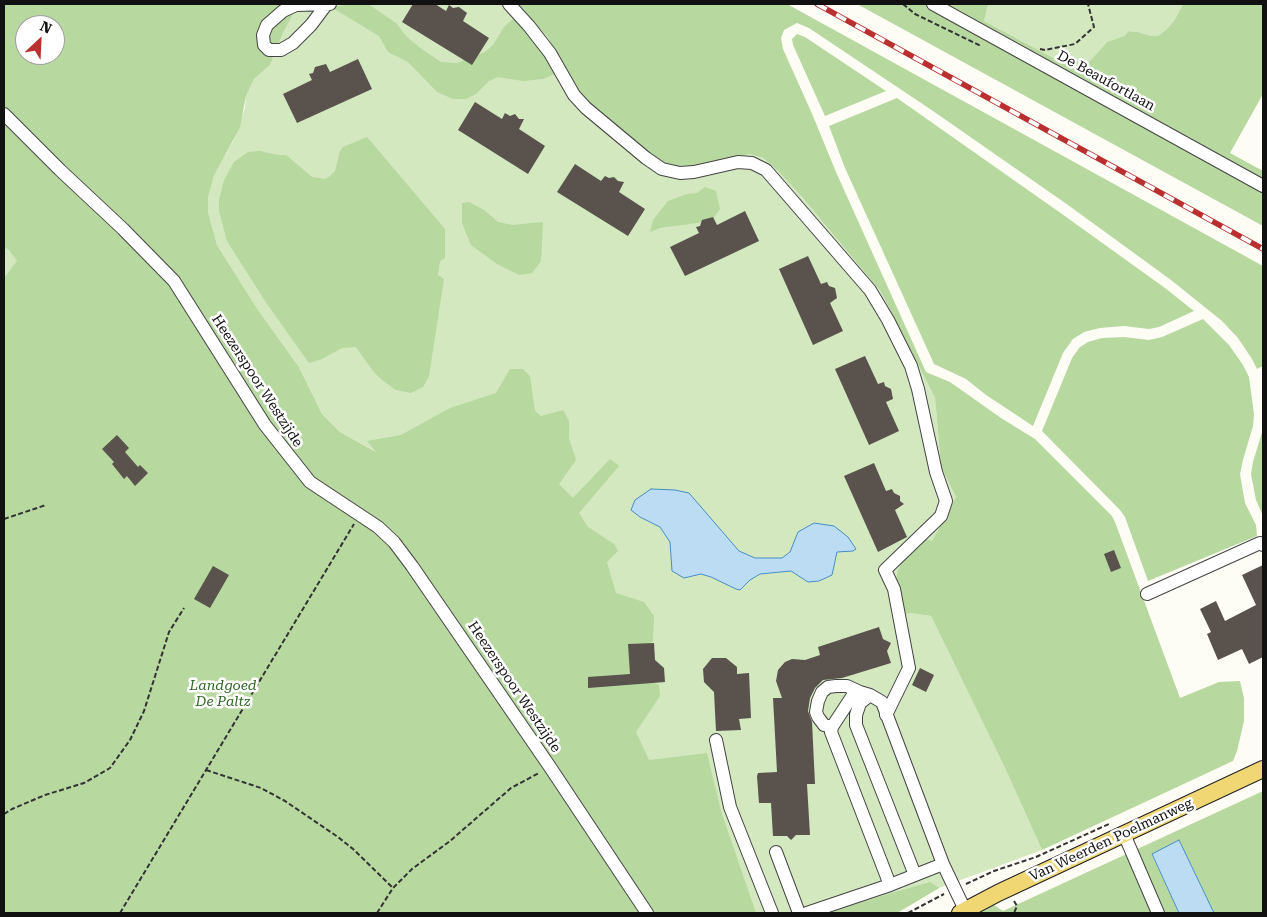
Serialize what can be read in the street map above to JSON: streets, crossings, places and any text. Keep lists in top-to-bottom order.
{
  "streets": {
    "main road": ["Van Weerden Poelmanweg"],
    "street": ["De Beaufortlaan", "Heezerspoor Westzijde"]
  },
  "parks": ["Landgoed De Paltz"],
  "north": "top right"
}
